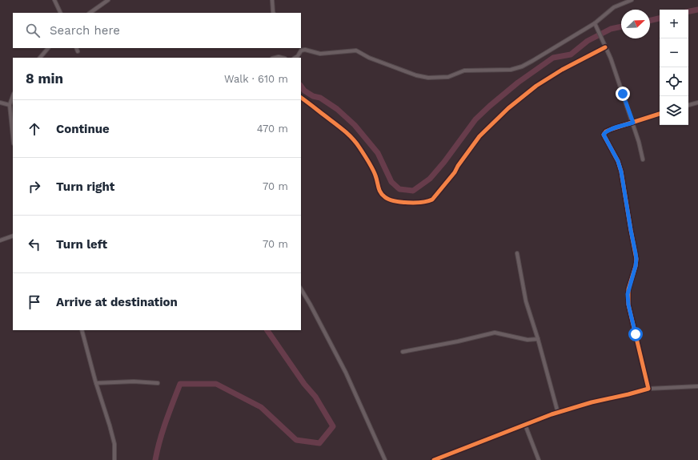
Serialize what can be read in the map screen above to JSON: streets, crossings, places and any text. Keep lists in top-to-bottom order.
{
  "north": "top right",
  "page": {
    "map_buttons": ["+", "−"],
    "search": "Search here",
    "heading": ["8 min", "Walk · 610 m"],
    "list": [
      ["Continue", "470 m"],
      ["Turn right", "70 m"],
      ["Turn left", "70 m"],
      "Arrive at destination"
    ]
  }
}
